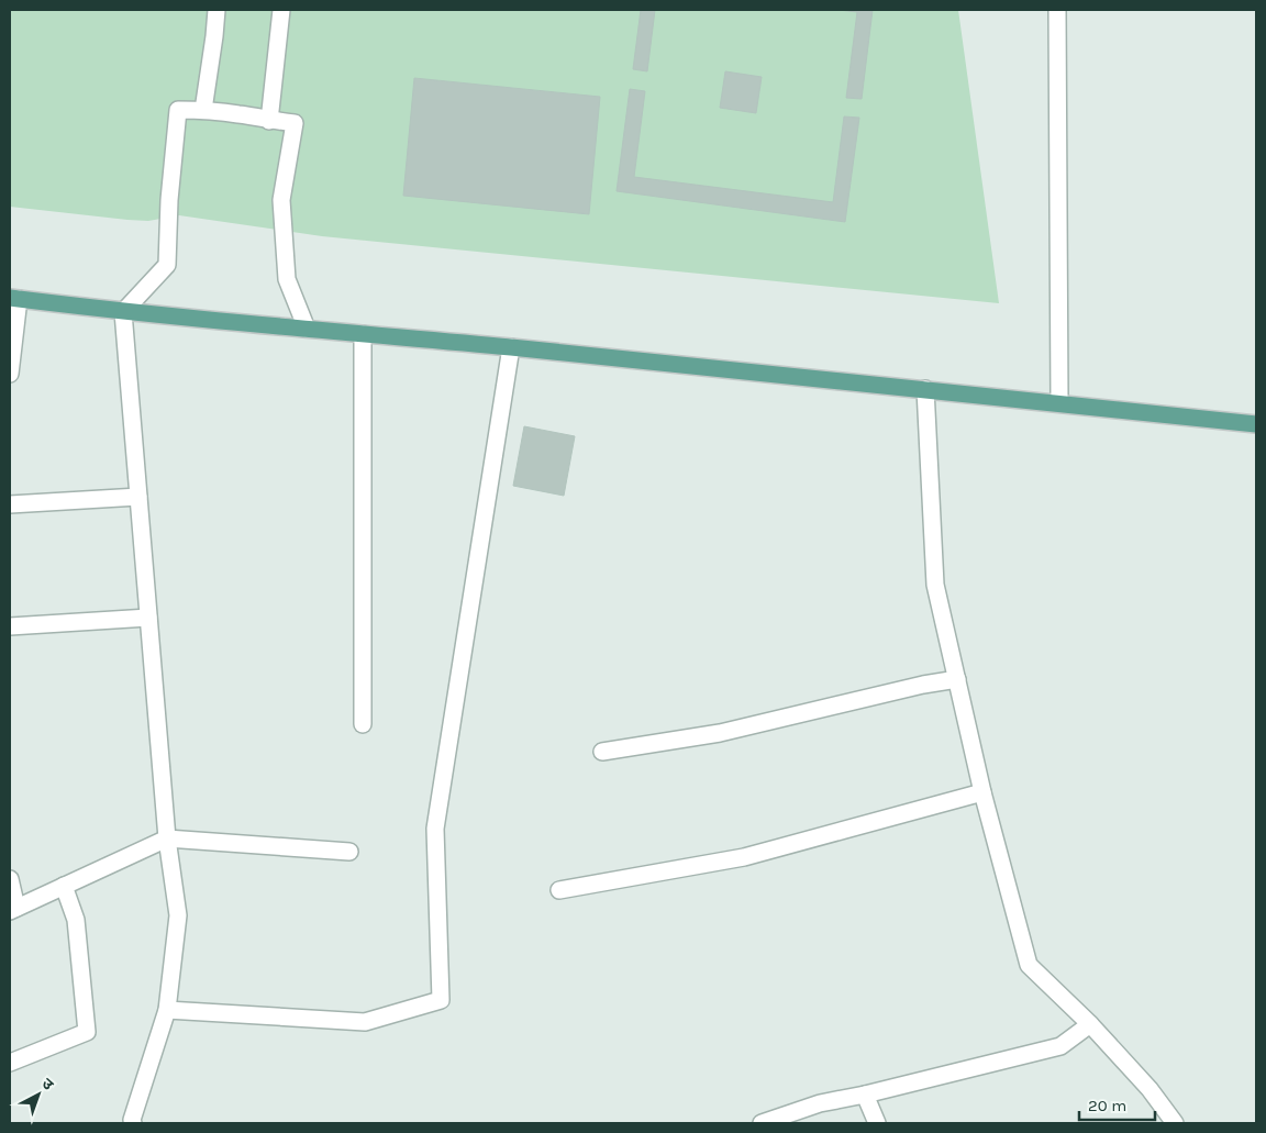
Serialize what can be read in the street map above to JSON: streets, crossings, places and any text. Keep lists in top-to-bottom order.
{
  "scale_bar": "20 m",
  "north": "top right"
}
